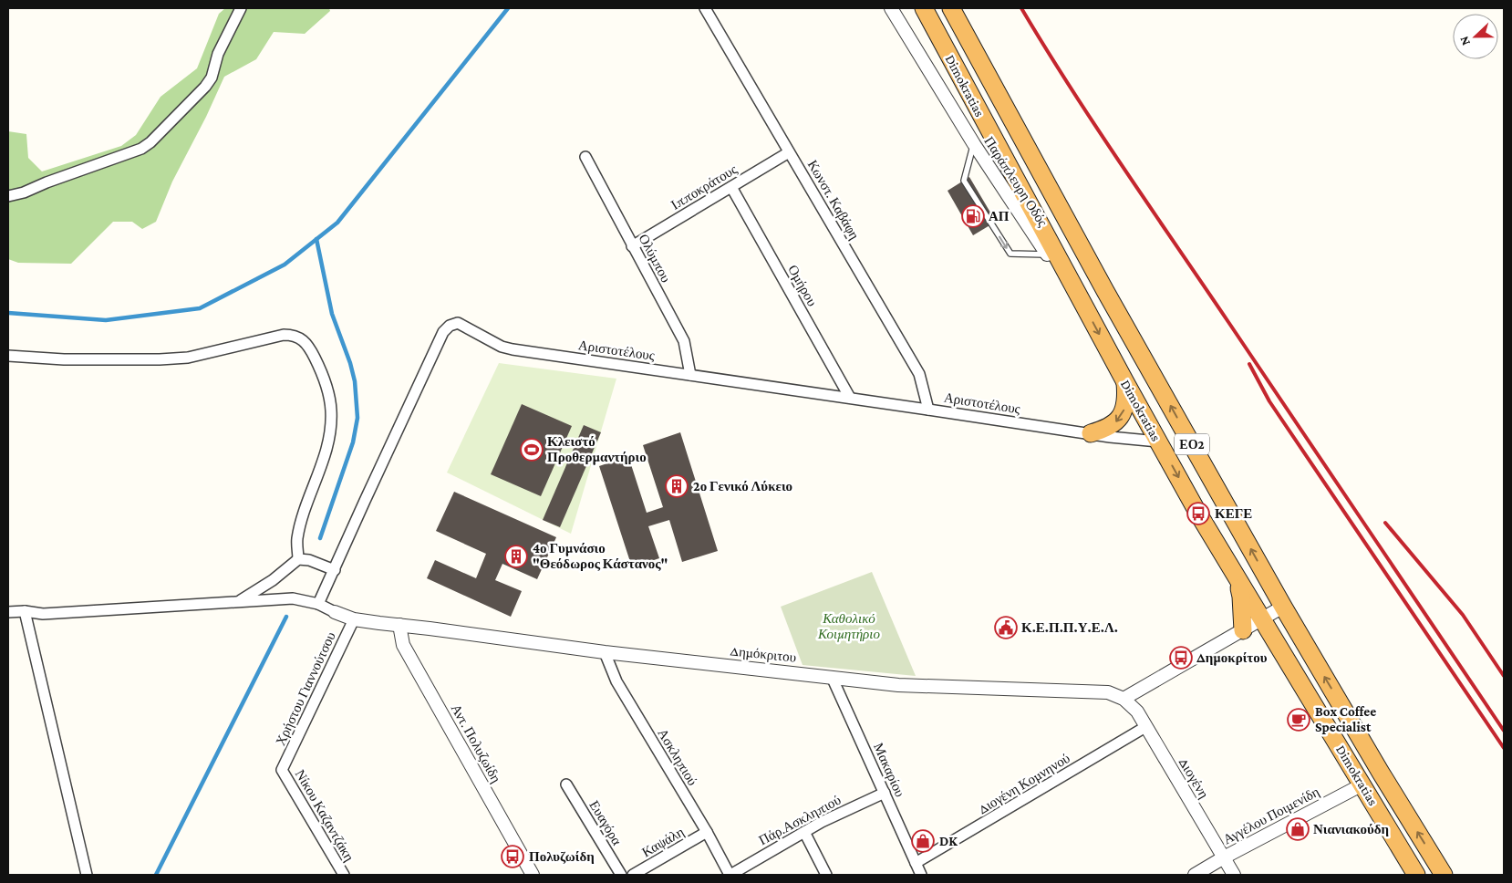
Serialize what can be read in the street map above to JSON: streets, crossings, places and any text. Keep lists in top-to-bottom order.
{
  "streets": {
    "highway": ["Dimokratias", "ΕΟ2"],
    "street": [
      "Παράπλευρη Οδός",
      "Ιπποκράτους",
      "Κωνστ. Καβάφη",
      "Ολύμπου",
      "Ομήρου",
      "Αριστοτέλους",
      "Δημόκριτου",
      "Χρήστου Γιαννούτσου",
      "Αντ. Πολυζωίδη",
      "Ασκληπιού",
      "Μακαρίου",
      "Διογένη",
      "Διογένη Κομνηνού",
      "Νίκου Καζαντζάκη",
      "Αγγέλου Ποιμενίδη",
      "Πάρ.Ασκληπιού",
      "Ευαγόρα",
      "Καψάλη"
    ]
  },
  "crossings": [
    ["Dimokratias", "Αριστοτέλους"],
    ["Dimokratias", "Αγγέλου Ποιμενίδη"],
    ["Ιπποκράτους", "Κωνστ. Καβάφη"],
    ["Ιπποκράτους", "Ολύμπου"],
    ["Ιπποκράτους", "Ομήρου"],
    ["Κωνστ. Καβάφη", "Αριστοτέλους"],
    ["Ολύμπου", "Αριστοτέλους"],
    ["Ομήρου", "Αριστοτέλους"],
    ["Δημόκριτου", "Αντ. Πολυζωίδη"],
    ["Δημόκριτου", "Ασκληπιού"],
    ["Δημόκριτου", "Μακαρίου"],
    ["Δημόκριτου", "Διογένη"],
    ["Χρήστου Γιαννούτσου", "Νίκου Καζαντζάκη"],
    ["Ασκληπιού", "Πάρ.Ασκληπιού"],
    ["Ασκληπιού", "Καψάλη"],
    ["Μακαρίου", "Διογένη Κομνηνού"],
    ["Μακαρίου", "Πάρ.Ασκληπιού"],
    ["Διογένη", "Διογένη Κομνηνού"],
    ["Διογένη", "Αγγέλου Ποιμενίδη"]
  ],
  "parks": ["Καθολικό Κοιμητήριο"],
  "places": {
    "fuel station": ["ΑΠ"],
    "sports": ["Κλειστό Προθερμαντήριο"],
    "building": ["2ο Γενικό Λύκειο", "4ο Γυμνάσιο \"Θεόδωρος Κάστανος\""],
    "bus stop": ["ΚΕΓΕ", "Δημοκρίτου", "Πολυζωίδη"],
    "public building": ["Κ.Ε.Π.Π.Υ.Ε.Λ."],
    "cafe": ["Box Coffee Specialist"],
    "shop": ["Νιανιακούδη", "DK"]
  },
  "north": "left"
}
